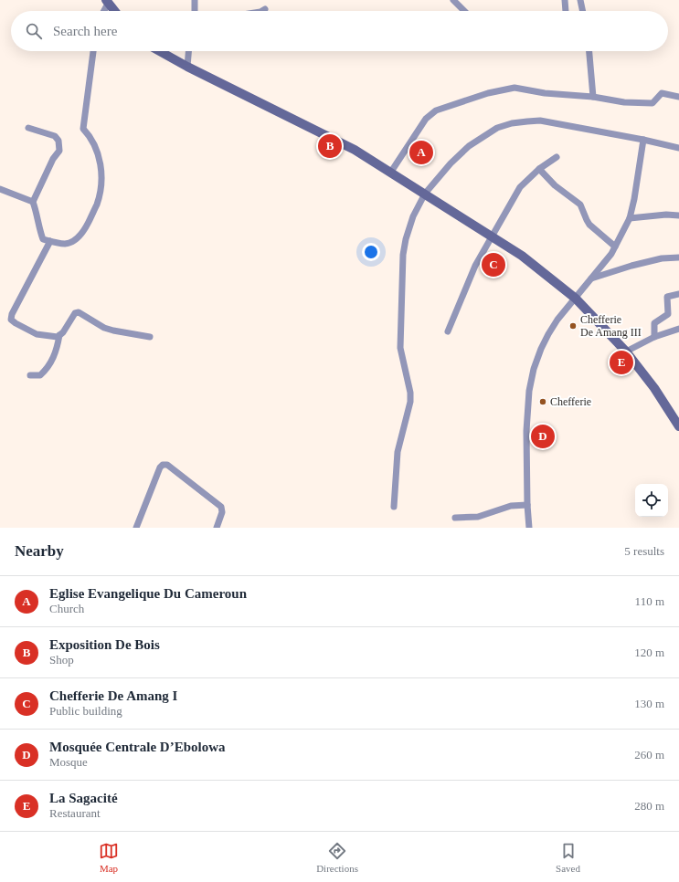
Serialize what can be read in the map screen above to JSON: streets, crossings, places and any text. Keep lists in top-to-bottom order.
{
  "places": ["Chefferie De Amang III", "Chefferie"],
  "page": {
    "search": "Search here",
    "pins": [
      "B",
      "A",
      "C",
      "E",
      "D"
    ],
    "heading": ["Nearby", "5 results"],
    "list": [
      {
        "mark": "A",
        "name": "Eglise Evangelique Du Cameroun",
        "note": "Church",
        "value": "110 m"
      },
      {
        "mark": "B",
        "name": "Exposition De Bois",
        "note": "Shop",
        "value": "120 m"
      },
      {
        "mark": "C",
        "name": "Chefferie De Amang I",
        "note": "Public building",
        "value": "130 m"
      },
      {
        "mark": "D",
        "name": "Mosquée Centrale D’Ebolowa",
        "note": "Mosque",
        "value": "260 m"
      },
      {
        "mark": "E",
        "name": "La Sagacité",
        "note": "Restaurant",
        "value": "280 m"
      }
    ],
    "nav": ["Map", "Directions", "Saved"]
  }
}
